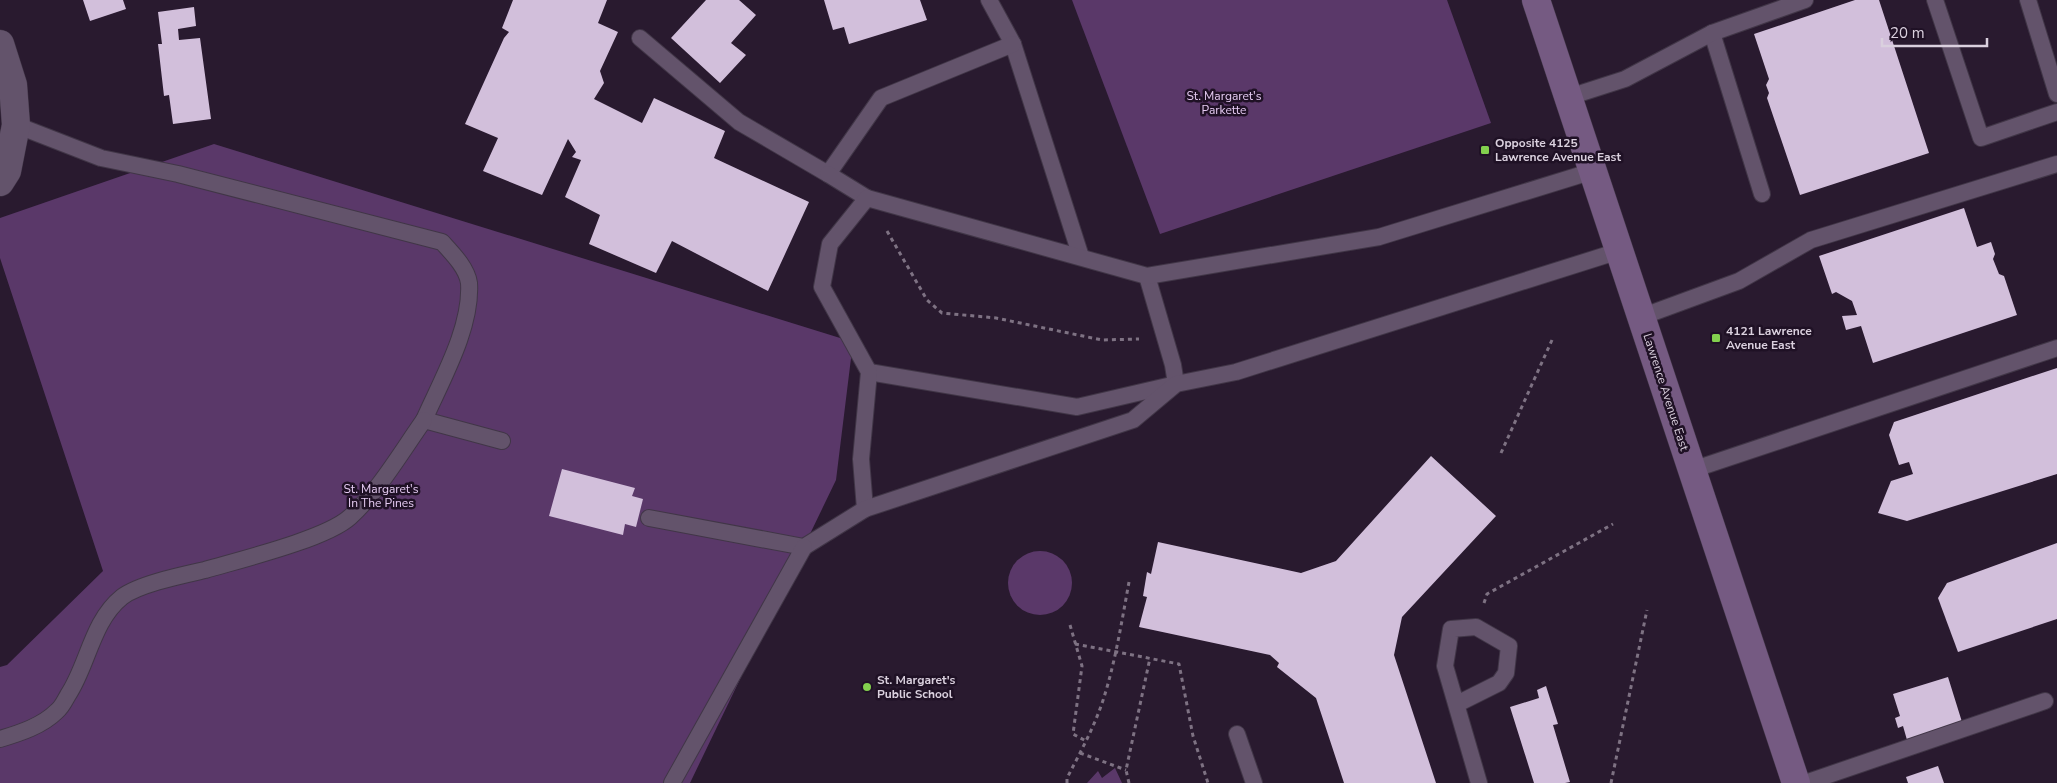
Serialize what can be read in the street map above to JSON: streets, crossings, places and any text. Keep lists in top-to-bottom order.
{
  "streets": {
    "main road": ["Lawrence Avenue East"]
  },
  "parks": ["St. Margaret's Parkette", "St. Margaret's In The Pines"],
  "places": {
    "transit": ["Opposite 4125 Lawrence Avenue East", "4121 Lawrence Avenue East"],
    "other": ["St. Margaret's Public School"]
  },
  "scale_bar": "20 m"
}
